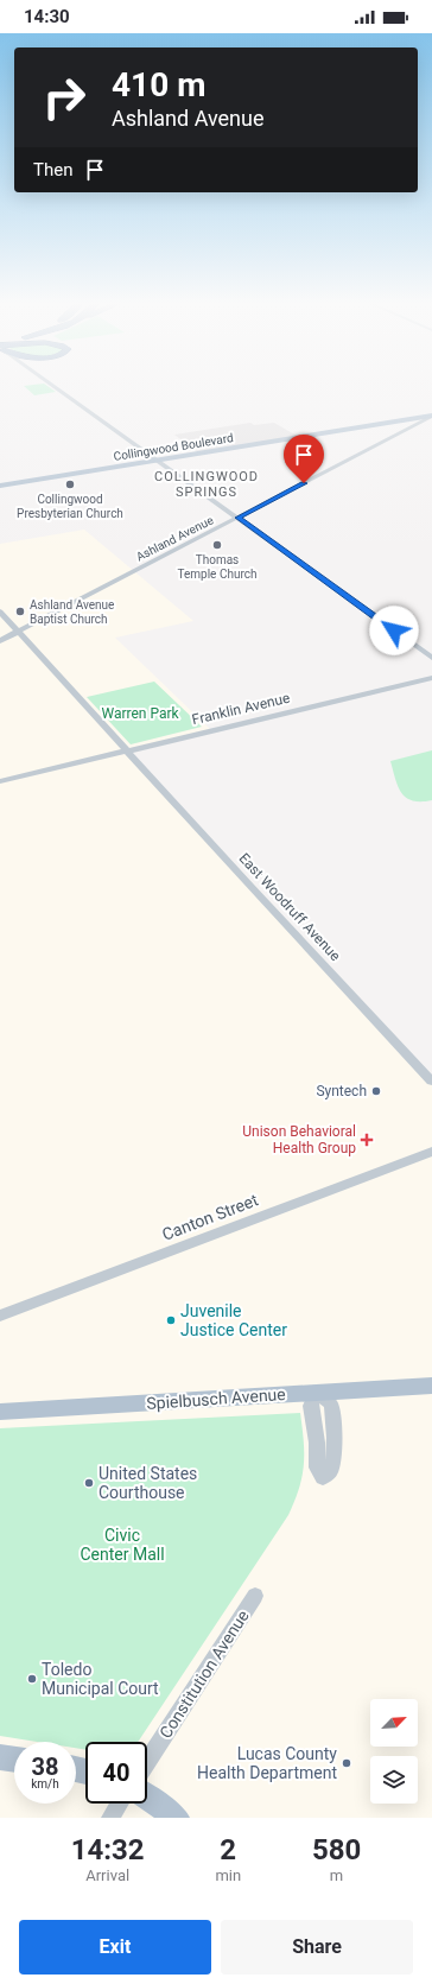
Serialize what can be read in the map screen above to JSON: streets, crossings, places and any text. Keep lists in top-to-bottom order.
{
  "streets": {
    "main road": ["Collingwood Boulevard", "Spielbusch Avenue"],
    "street": [
      "Ashland Avenue",
      "Franklin Avenue",
      "East Woodruff Avenue",
      "Canton Street",
      "Constitution Avenue"
    ]
  },
  "crossings": [
    ["Collingwood Boulevard", "Ashland Avenue"],
    ["Ashland Avenue", "East Woodruff Avenue"],
    ["Franklin Avenue", "East Woodruff Avenue"]
  ],
  "districts": ["COLLINGWOOD SPRINGS"],
  "parks": ["Warren Park", "Civic Center Mall"],
  "places": {
    "other": [
      "Collingwood Presbyterian Church",
      "Thomas Temple Church",
      "Ashland Avenue Baptist Church",
      "Syntech",
      "Juvenile Justice Center",
      "United States Courthouse",
      "Toledo Municipal Court",
      "Lucas County Health Department"
    ],
    "health": ["Unison Behavioral Health Group"]
  },
  "north": "top right",
  "page": {
    "status": "14:30",
    "turn": ["410 m", "Ashland Avenue"],
    "then": "Then",
    "speed": "38 km/h",
    "limit": "40",
    "eta": [
      "14:32",
      "Arrival",
      "2",
      "min",
      "580",
      "m"
    ],
    "buttons": ["Exit", "Share"]
  }
}
